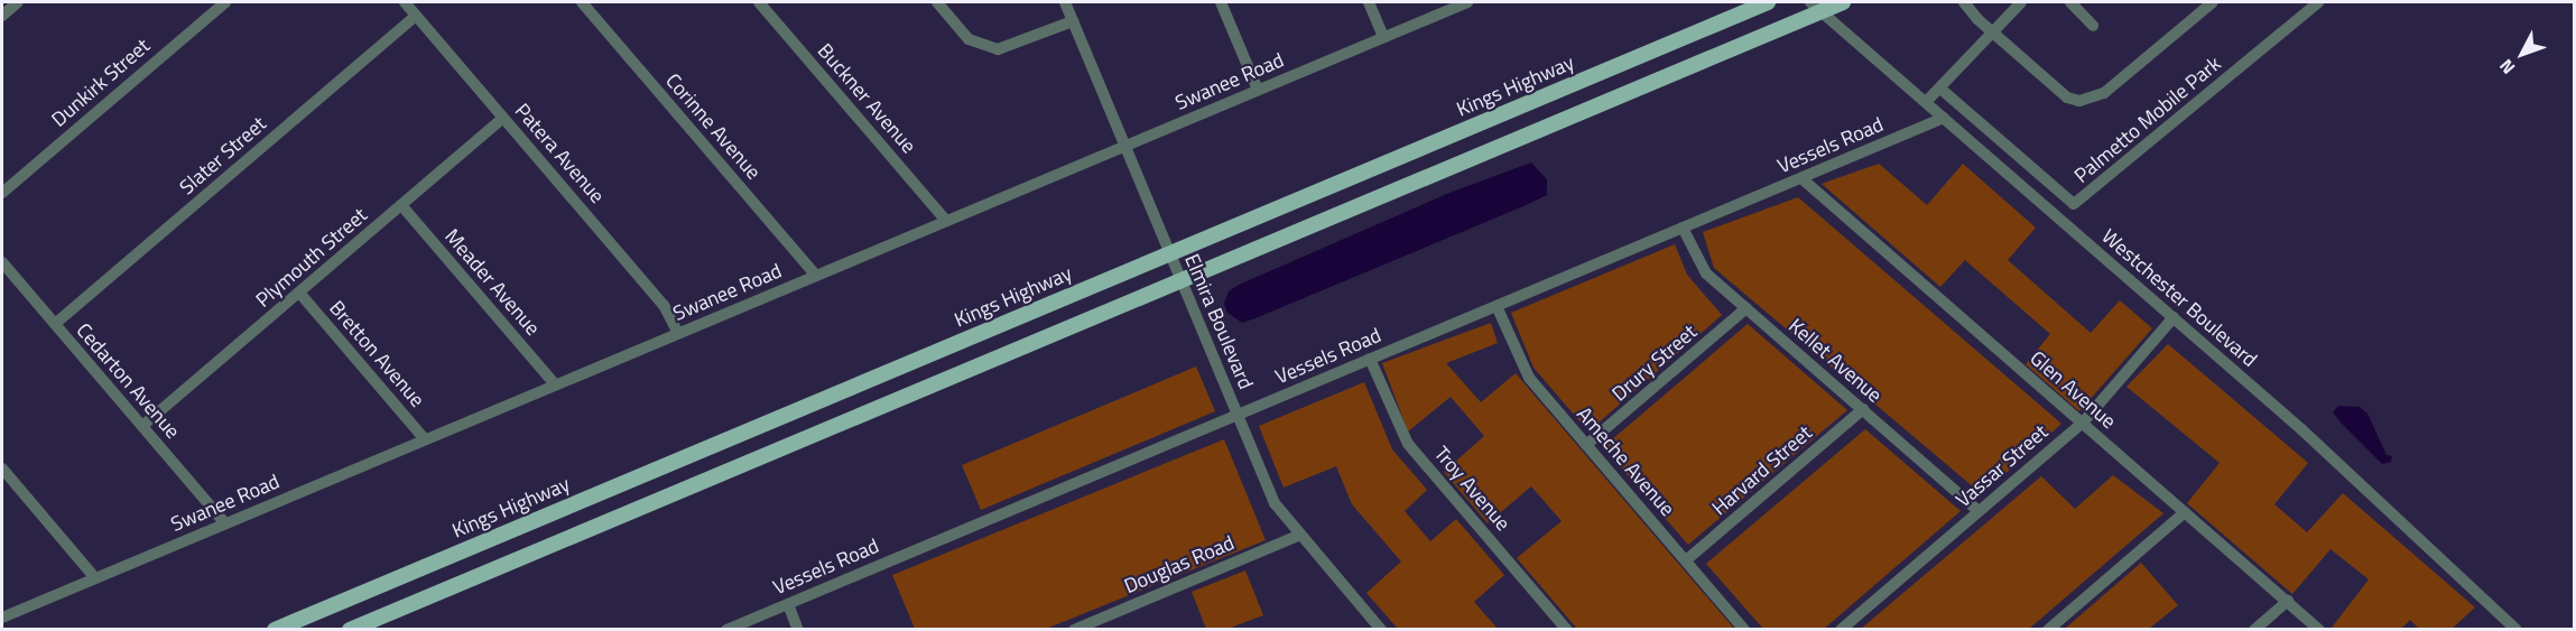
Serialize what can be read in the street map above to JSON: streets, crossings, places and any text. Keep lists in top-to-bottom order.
{
  "streets": {
    "main road": ["Kings Highway"],
    "street": [
      "Swanee Road",
      "Dunkirk Street",
      "Buckner Avenue",
      "Palmetto Mobile Park",
      "Corinne Avenue",
      "Vessels Road",
      "Patera Avenue",
      "Slater Street",
      "Plymouth Street",
      "Meader Avenue",
      "Westchester Boulevard",
      "Elmira Boulevard",
      "Bretton Avenue",
      "Kellet Avenue",
      "Drury Street",
      "Cedarton Avenue",
      "Glen Avenue",
      "Ameche Avenue",
      "Vassar Street",
      "Harvard Street",
      "Troy Avenue",
      "Douglas Road"
    ]
  },
  "crossings": [
    ["Swanee Road", "Buckner Avenue"],
    ["Swanee Road", "Corinne Avenue"],
    ["Swanee Road", "Patera Avenue"],
    ["Swanee Road", "Meader Avenue"],
    ["Swanee Road", "Elmira Boulevard"],
    ["Swanee Road", "Bretton Avenue"],
    ["Swanee Road", "Cedarton Avenue"],
    ["Kings Highway", "Elmira Boulevard"],
    ["Vessels Road", "Westchester Boulevard"],
    ["Vessels Road", "Elmira Boulevard"],
    ["Vessels Road", "Kellet Avenue"],
    ["Vessels Road", "Glen Avenue"],
    ["Vessels Road", "Ameche Avenue"],
    ["Vessels Road", "Troy Avenue"],
    ["Patera Avenue", "Slater Street"],
    ["Patera Avenue", "Plymouth Street"],
    ["Slater Street", "Cedarton Avenue"],
    ["Plymouth Street", "Meader Avenue"],
    ["Plymouth Street", "Bretton Avenue"],
    ["Plymouth Street", "Cedarton Avenue"],
    ["Westchester Boulevard", "Vassar Street"],
    ["Elmira Boulevard", "Douglas Road"],
    ["Kellet Avenue", "Drury Street"],
    ["Kellet Avenue", "Vassar Street"],
    ["Kellet Avenue", "Harvard Street"],
    ["Drury Street", "Ameche Avenue"],
    ["Glen Avenue", "Vassar Street"],
    ["Ameche Avenue", "Harvard Street"]
  ],
  "north": "bottom left"
}
